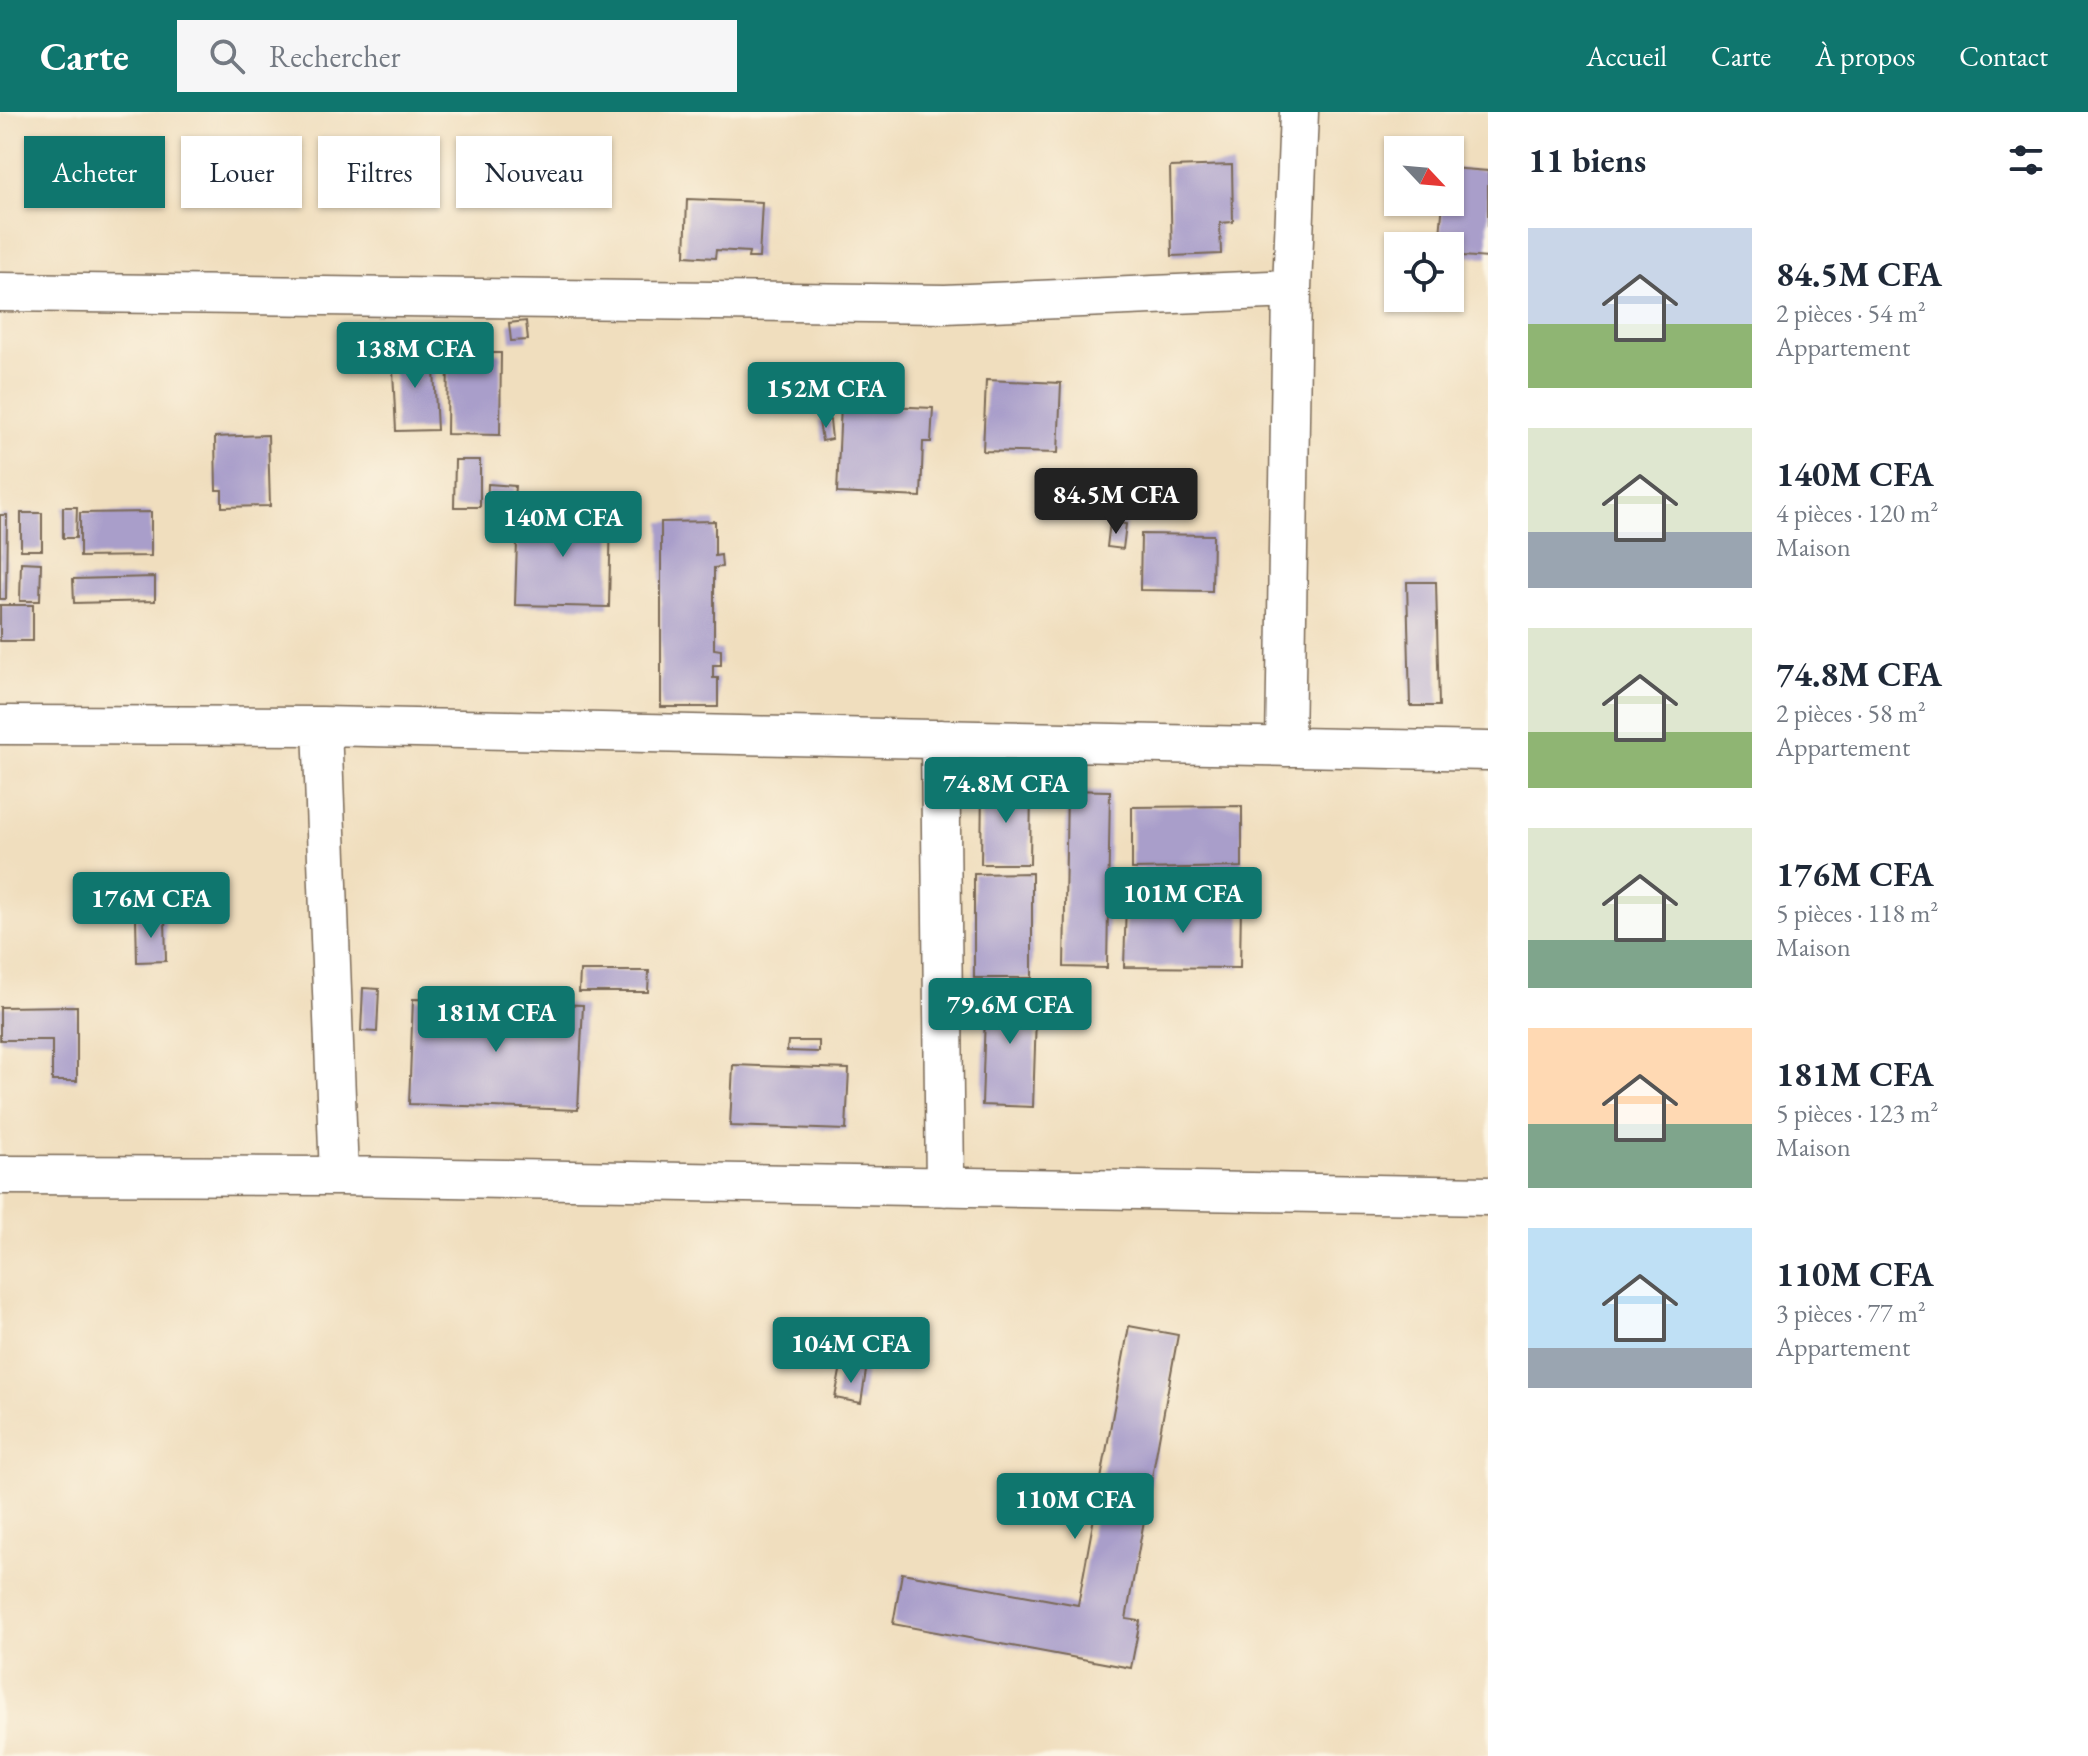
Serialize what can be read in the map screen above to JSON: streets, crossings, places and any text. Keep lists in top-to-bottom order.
{
  "north": "bottom right",
  "page": {
    "header": "Carte",
    "search": "Rechercher",
    "nav": [
      "Accueil",
      "Carte",
      "À propos",
      "Contact"
    ],
    "heading": "11 biens",
    "chip": [
      "Acheter",
      "Louer",
      "Filtres",
      "Nouveau"
    ],
    "list": [
      {
        "name": "84.5M CFA",
        "note": "2 pièces · 54 m² · Appartement"
      },
      {
        "name": "140M CFA",
        "note": "4 pièces · 120 m² · Maison"
      },
      {
        "name": "74.8M CFA",
        "note": "2 pièces · 58 m² · Appartement"
      },
      {
        "name": "176M CFA",
        "note": "5 pièces · 118 m² · Maison"
      },
      {
        "name": "181M CFA",
        "note": "5 pièces · 123 m² · Maison"
      },
      {
        "name": "110M CFA",
        "note": "3 pièces · 77 m² · Appartement"
      }
    ],
    "price": [
      "138M CFA",
      "152M CFA",
      "84.5M CFA",
      "140M CFA",
      "74.8M CFA",
      "101M CFA",
      "176M CFA",
      "79.6M CFA",
      "181M CFA",
      "104M CFA",
      "110M CFA"
    ]
  }
}
